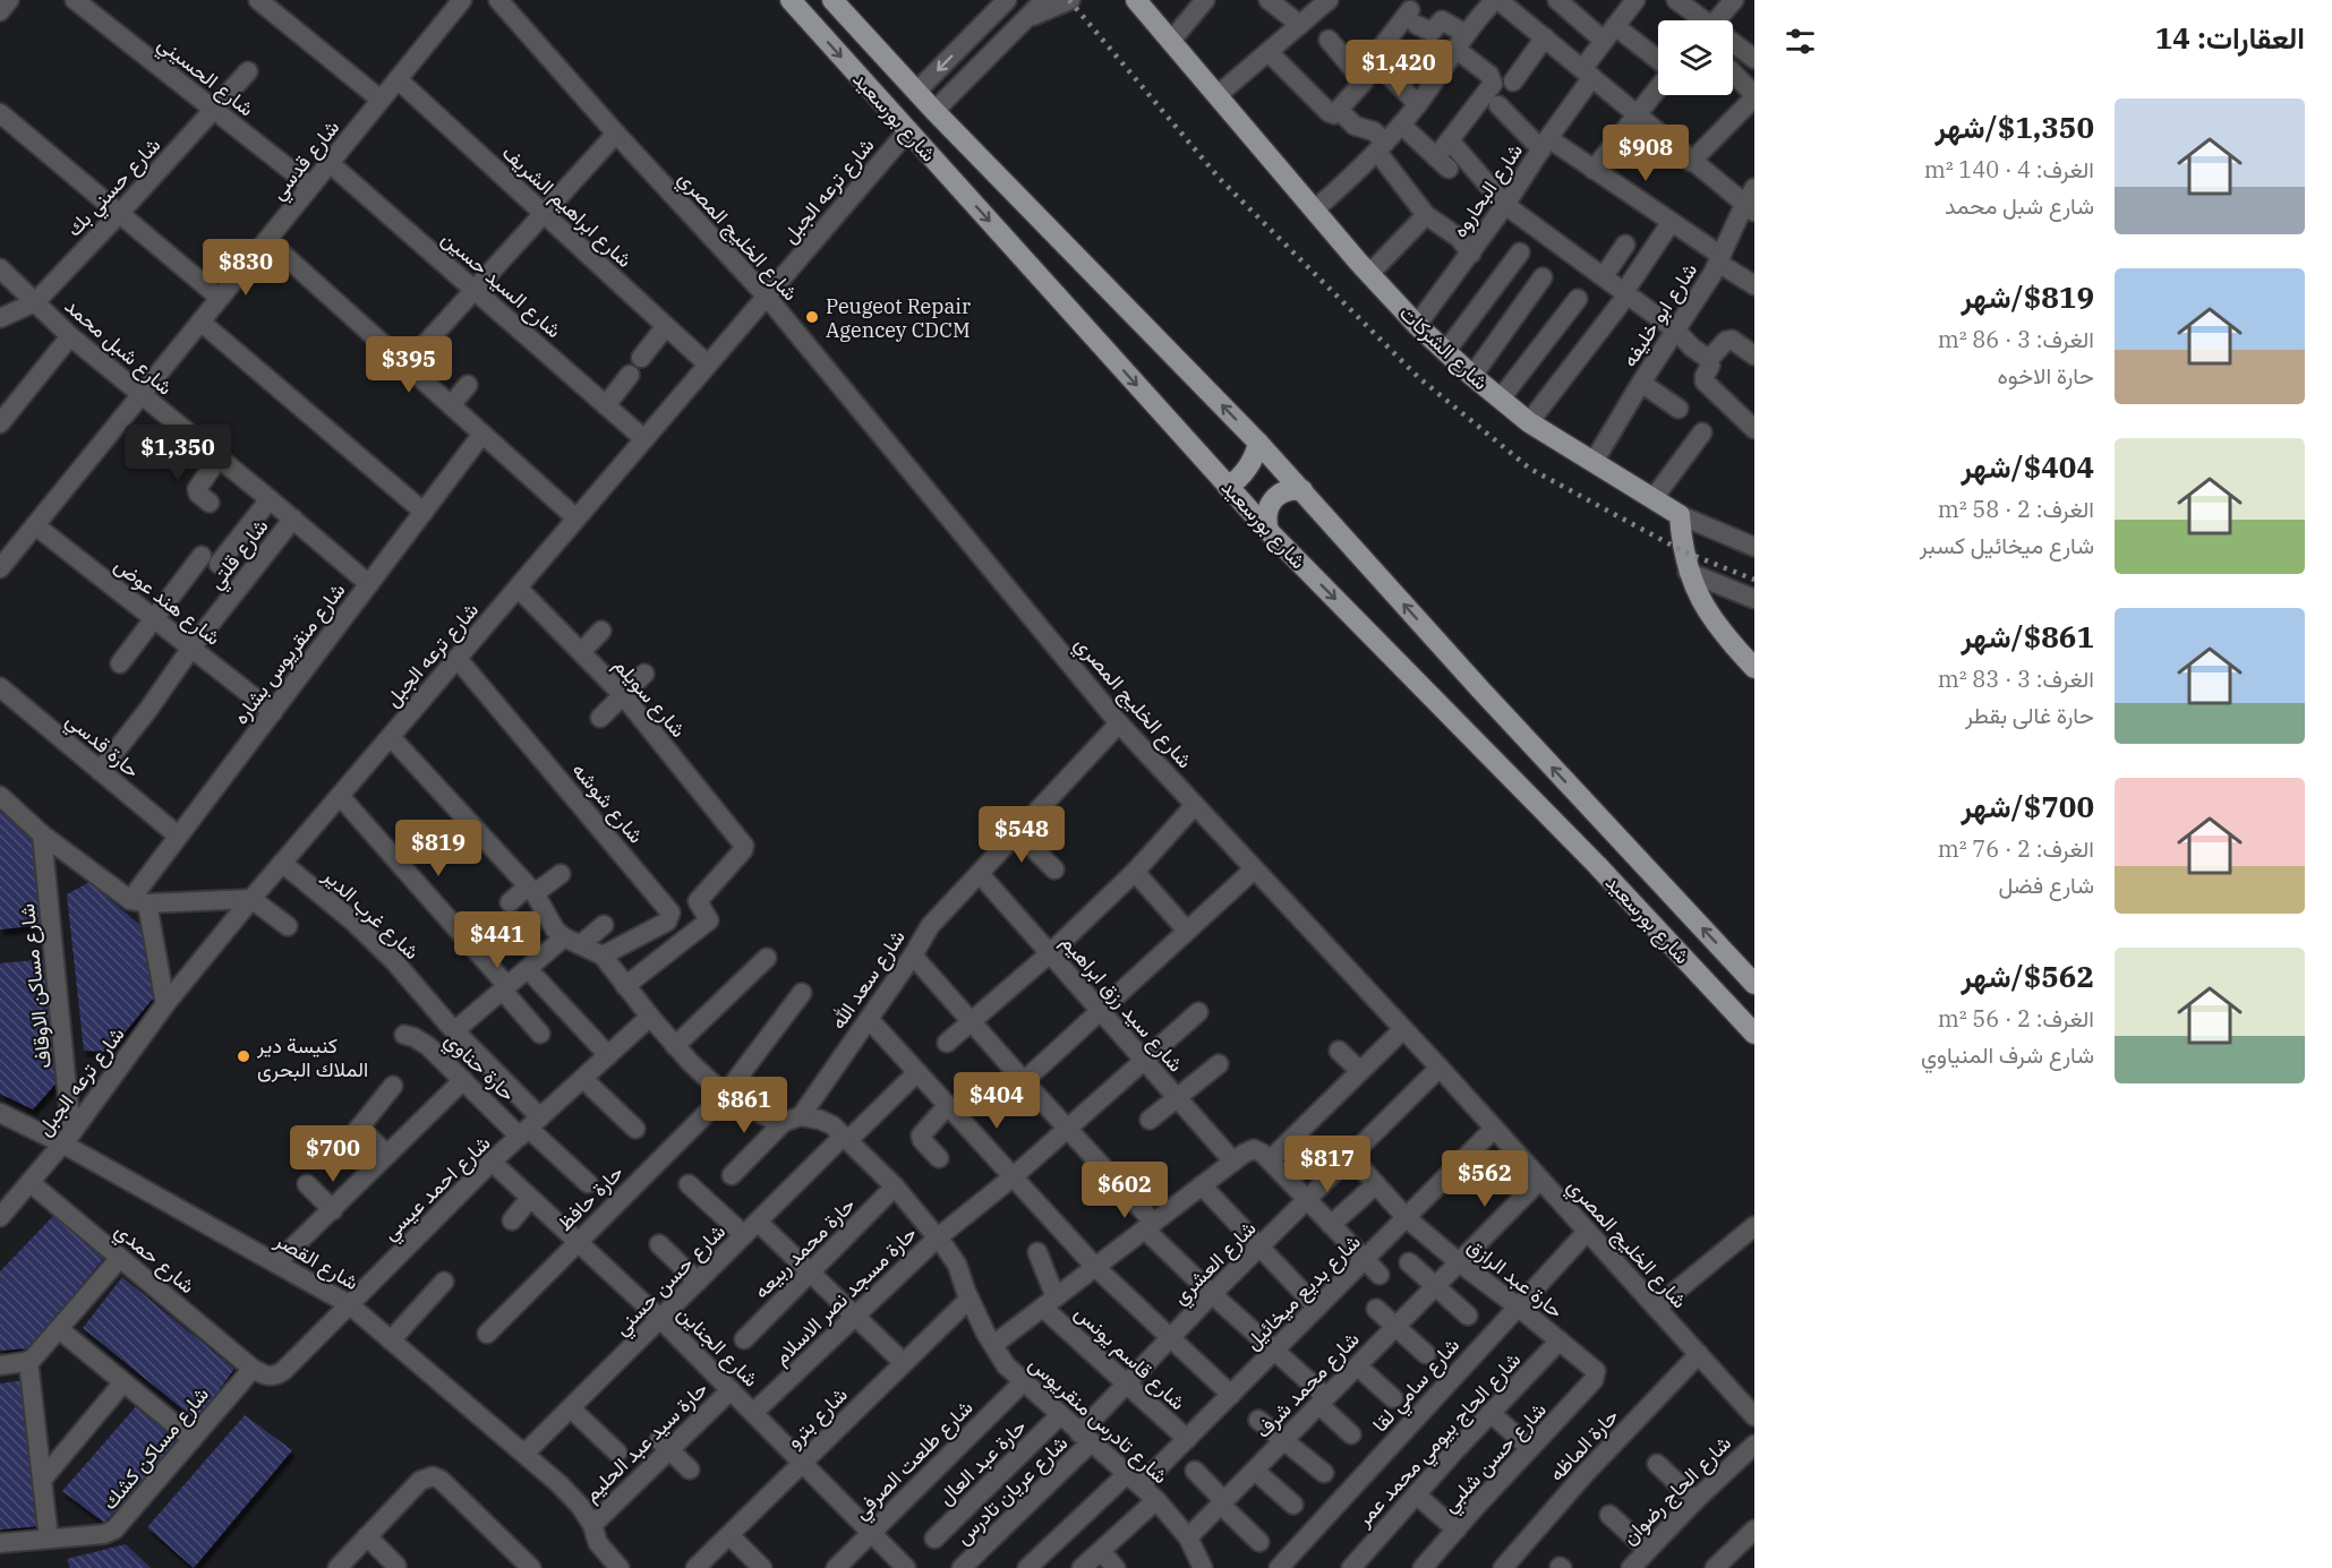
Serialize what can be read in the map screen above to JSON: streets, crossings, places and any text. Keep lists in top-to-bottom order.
{
  "streets": {
    "main road": ["شارع بورسعيد", "شارع الشركات"],
    "street": [
      "شارع الحسيني",
      "شارع قدسي",
      "شارع حسني بك",
      "شارع ترعه الجبل",
      "شارع البحاروه",
      "شارع ابراهيم الشريف",
      "شارع الخليج المصري",
      "شارع السيد حسين",
      "شارع ابو خليفه",
      "شارع شبل محمد",
      "شارع قلتي",
      "شارع هند عوض",
      "شارع منقريوس بشاره",
      "شارع سويلم",
      "حارة قدسي",
      "شارع شوشه",
      "شارع غرب الدير",
      "شارع سعد الله",
      "شارع مساكن الاوقاف",
      "شارع سيد رزق ابراهيم",
      "حارة حناوي",
      "شارع احمد عيسي",
      "حارة حافظ",
      "حارة محمد ربيعه",
      "شارع حمدي",
      "شارع القصر",
      "شارع العشري",
      "حارة عبد الرازق",
      "شارع حسن حسني",
      "شارع بديع ميخائيل",
      "حارة مسجد نصر الاسلام",
      "شارع الجناين",
      "شارع قاسم يونس",
      "شارع محمد شرف",
      "شارع سامي لقا",
      "شارع بترو",
      "شارع تادرس منقريوس",
      "شارع الحاج بيومي محمد عمر",
      "حارة سيد عبد الحليم",
      "حارة الماظه",
      "شارع مساكن كشك",
      "شارع حسن شلبي",
      "شارع طلعت الصرفي",
      "حارة عبد العال",
      "شارع عريان تادرس",
      "شارع الحاج رضوان"
    ]
  },
  "crossings": [
    ["شارع الحسيني", "شارع قدسي"],
    ["شارع الحسيني", "شارع حسني بك"],
    ["شارع بورسعيد", "شارع ترعه الجبل"],
    ["شارع قدسي", "شارع ابراهيم الشريف"],
    ["شارع قدسي", "شارع السيد حسين"],
    ["شارع قدسي", "شارع شبل محمد"],
    ["شارع قدسي", "شارع هند عوض"],
    ["شارع حسني بك", "شارع شبل محمد"],
    ["شارع ترعه الجبل", "شارع ابراهيم الشريف"],
    ["شارع ترعه الجبل", "شارع الخليج المصري"],
    ["شارع ترعه الجبل", "شارع السيد حسين"],
    ["شارع ترعه الجبل", "شارع سويلم"],
    ["شارع ترعه الجبل", "شارع شوشه"],
    ["شارع ترعه الجبل", "شارع غرب الدير"],
    ["شارع ترعه الجبل", "شارع مساكن الاوقاف"],
    ["شارع ترعه الجبل", "شارع حمدي"],
    ["شارع ترعه الجبل", "شارع القصر"],
    ["شارع البحاروه", "شارع الشركات"],
    ["شارع الخليج المصري", "شارع سعد الله"],
    ["شارع الخليج المصري", "شارع العشري"],
    ["شارع الخليج المصري", "شارع بديع ميخائيل"],
    ["شارع الخليج المصري", "شارع محمد شرف"],
    ["شارع الخليج المصري", "شارع سامي لقا"],
    ["شارع الخليج المصري", "حارة الماظه"],
    ["شارع ابو خليفه", "شارع الشركات"],
    ["شارع شبل محمد", "شارع قلتي"],
    ["شارع شبل محمد", "شارع منقريوس بشاره"],
    ["شارع قلتي", "شارع هند عوض"],
    ["شارع قلتي", "حارة قدسي"],
    ["شارع هند عوض", "شارع منقريوس بشاره"],
    ["شارع منقريوس بشاره", "حارة قدسي"],
    ["شارع غرب الدير", "حارة حناوي"],
    ["شارع غرب الدير", "شارع احمد عيسي"],
    ["شارع سعد الله", "شارع سيد رزق ابراهيم"],
    ["شارع سعد الله", "شارع تادرس منقريوس"],
    ["شارع مساكن الاوقاف", "شارع القصر"],
    ["شارع سيد رزق ابراهيم", "حارة مسجد نصر الاسلام"],
    ["حارة حناوي", "شارع احمد عيسي"],
    ["شارع احمد عيسي", "شارع حمدي"],
    ["شارع احمد عيسي", "شارع القصر"],
    ["شارع احمد عيسي", "شارع الجناين"],
    ["شارع احمد عيسي", "شارع تادرس منقريوس"],
    ["شارع احمد عيسي", "شارع مساكن كشك"],
    ["حارة حافظ", "شارع الجناين"],
    ["حارة حافظ", "شارع تادرس منقريوس"],
    ["حارة محمد ربيعه", "شارع تادرس منقريوس"],
    ["شارع حمدي", "شارع مساكن كشك"],
    ["شارع القصر", "شارع حسن حسني"],
    ["شارع القصر", "حارة سيد عبد الحليم"],
    ["شارع العشري", "حارة عبد الرازق"],
    ["شارع العشري", "شارع قاسم يونس"],
    ["شارع العشري", "شارع تادرس منقريوس"],
    ["شارع العشري", "شارع عريان تادرس"],
    ["حارة عبد الرازق", "شارع بديع ميخائيل"],
    ["حارة عبد الرازق", "شارع محمد شرف"],
    ["حارة عبد الرازق", "شارع سامي لقا"],
    ["حارة عبد الرازق", "شارع الحاج بيومي محمد عمر"],
    ["حارة عبد الرازق", "شارع حسن شلبي"],
    ["شارع حسن حسني", "شارع الجناين"],
    ["شارع حسن حسني", "شارع تادرس منقريوس"],
    ["شارع بديع ميخائيل", "شارع قاسم يونس"],
    ["شارع بديع ميخائيل", "شارع تادرس منقريوس"],
    ["حارة مسجد نصر الاسلام", "شارع الجناين"],
    ["حارة مسجد نصر الاسلام", "شارع تادرس منقريوس"],
    ["شارع الجناين", "شارع بترو"],
    ["شارع الجناين", "حارة سيد عبد الحليم"],
    ["شارع الجناين", "شارع طلعت الصرفي"],
    ["شارع محمد شرف", "شارع تادرس منقريوس"],
    ["شارع بترو", "شارع تادرس منقريوس"],
    ["شارع تادرس منقريوس", "شارع طلعت الصرفي"],
    ["شارع تادرس منقريوس", "حارة عبد العال"],
    ["شارع تادرس منقريوس", "شارع عريان تادرس"]
  ],
  "places": ["Peugeot Repair Agencey CDCM", "كنيسة دير الملاك البحرى"],
  "page": {
    "heading": "العقارات: 14",
    "price": [
      "$1,420",
      "$908",
      "$830",
      "$395",
      "$1,350",
      "$548",
      "$819",
      "$441",
      "$404",
      "$861",
      "$700",
      "$817",
      "$562",
      "$602"
    ],
    "list": [
      {
        "name": "$1,350/شهر",
        "note": "الغرف: 4 · 140 m² · شارع شبل محمد"
      },
      {
        "name": "$819/شهر",
        "note": "الغرف: 3 · 86 m² · حارة الاخوه"
      },
      {
        "name": "$404/شهر",
        "note": "الغرف: 2 · 58 m² · شارع ميخائيل كسبر"
      },
      {
        "name": "$861/شهر",
        "note": "الغرف: 3 · 83 m² · حارة غالى بقطر"
      },
      {
        "name": "$700/شهر",
        "note": "الغرف: 2 · 76 m² · شارع فضل"
      },
      {
        "name": "$562/شهر",
        "note": "الغرف: 2 · 56 m² · شارع شرف المنياوي"
      }
    ]
  }
}
